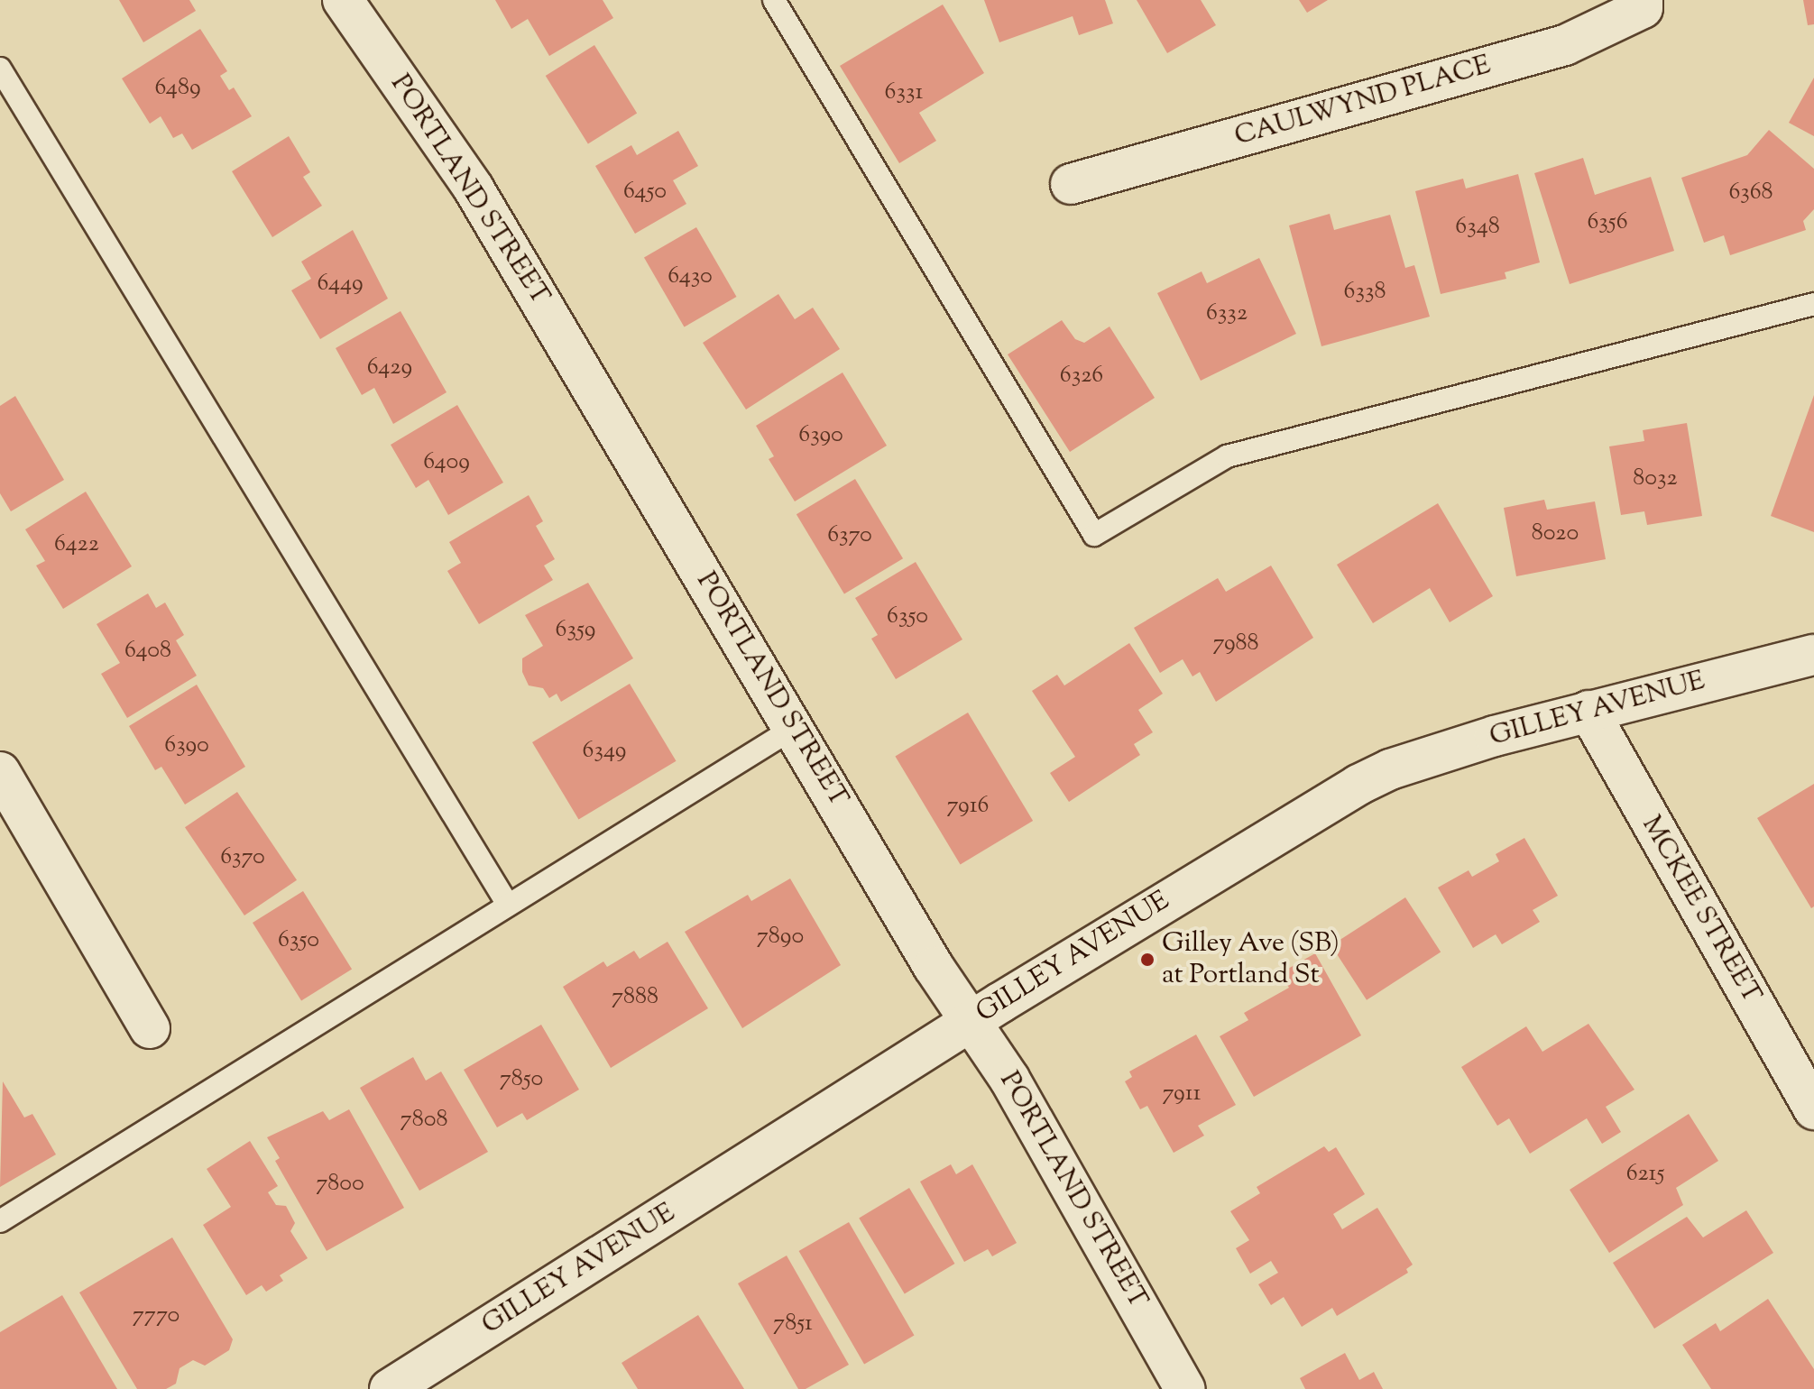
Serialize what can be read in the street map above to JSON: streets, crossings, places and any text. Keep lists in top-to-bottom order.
{
  "streets": {
    "street": [
      "CAULWYND PLACE",
      "PORTLAND STREET",
      "GILLEY AVENUE",
      "MCKEE STREET"
    ]
  },
  "crossings": [
    ["PORTLAND STREET", "GILLEY AVENUE"],
    ["GILLEY AVENUE", "MCKEE STREET"]
  ],
  "places": ["Gilley Ave (SB) at Portland St"],
  "house_numbers": [
    "6489",
    "6331",
    "6450",
    "6368",
    "6356",
    "6348",
    "6430",
    "6449",
    "6338",
    "6332",
    "6429",
    "6326",
    "6390",
    "6409",
    "8032",
    "8020",
    "6370",
    "6422",
    "6350",
    "6359",
    "7988",
    "6408",
    "6390",
    "6349",
    "7916",
    "6370",
    "7890",
    "6350",
    "7888",
    "7850",
    "7911",
    "7808",
    "6215",
    "7800",
    "7770",
    "7851"
  ]
}
